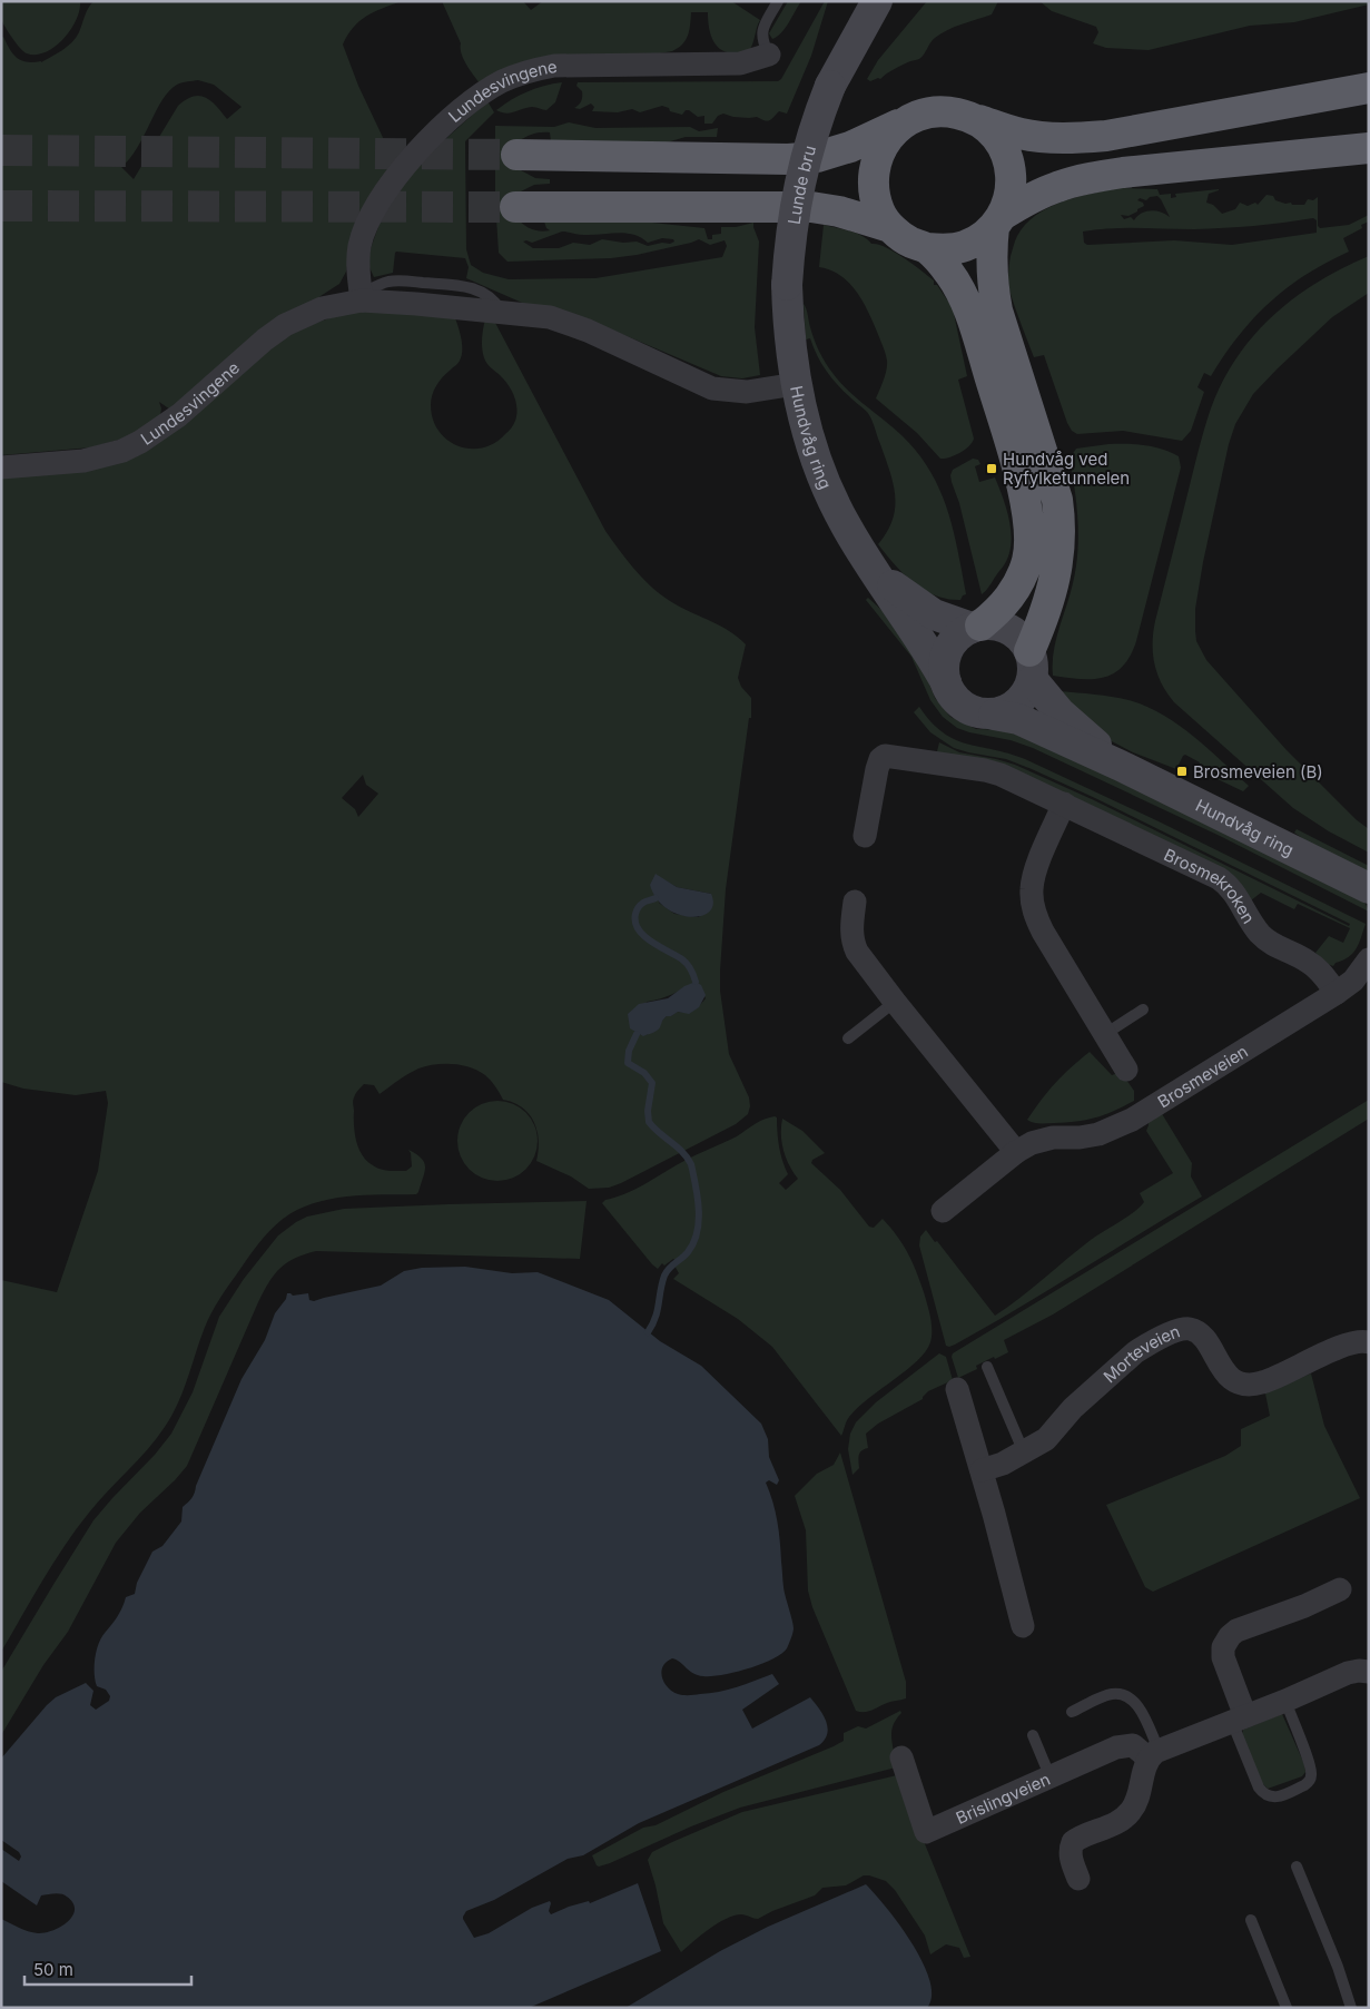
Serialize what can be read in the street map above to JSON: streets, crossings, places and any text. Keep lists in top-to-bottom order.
{
  "streets": {
    "main road": ["Lunde bru", "Hundvåg ring"],
    "street": [
      "Lundesvingene",
      "Brosmekroken",
      "Brosmeveien",
      "Morteveien",
      "Brislingveien"
    ]
  },
  "crossings": [
    ["Lundesvingene", "Hundvåg ring"],
    ["Lunde bru", "Hundvåg ring"],
    ["Brosmekroken", "Brosmeveien"]
  ],
  "places": {
    "transit": ["Hundvåg ved Ryfylketunnelen", "Brosmeveien (B)"]
  },
  "scale_bar": "50 m"
}
